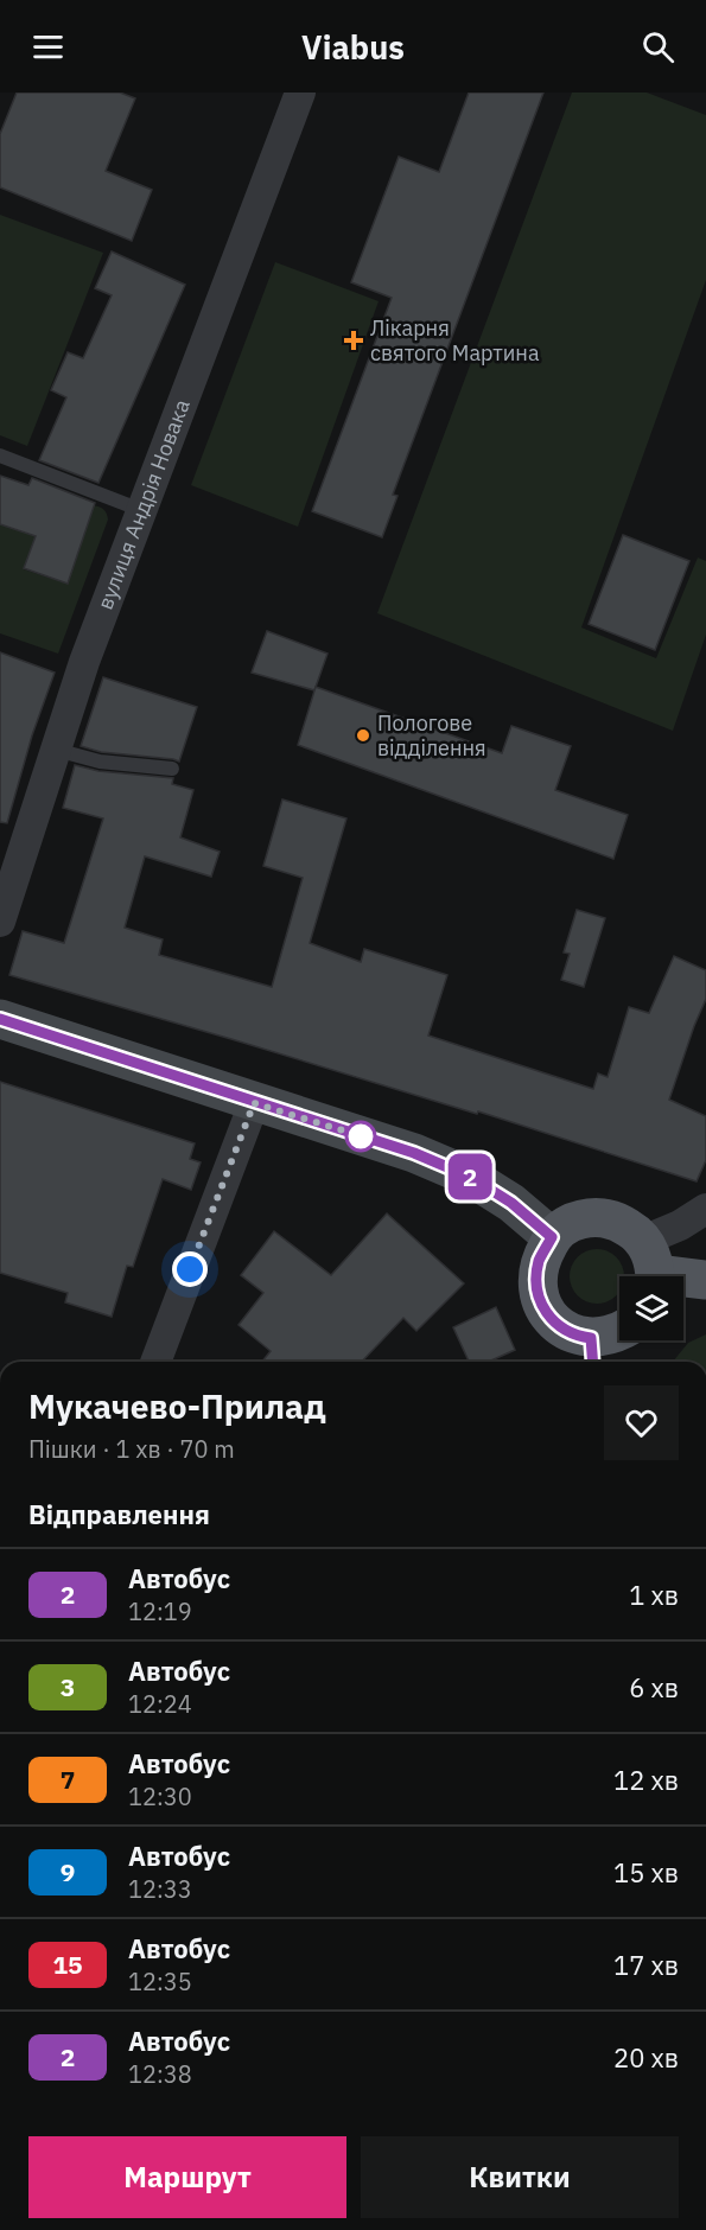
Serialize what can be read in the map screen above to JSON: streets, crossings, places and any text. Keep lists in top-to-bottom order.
{
  "streets": {
    "street": ["вулиця Андрія Новака"]
  },
  "places": {
    "health": ["Лікарня святого Мартина"],
    "other": ["Пологове відділення"]
  },
  "lines": ["bus line 2"],
  "page": {
    "header": "Viabus",
    "on_map": "2",
    "heading": [
      ["Мукачево-Прилад", "Пішки · 1 хв · 70 m"],
      "Відправлення"
    ],
    "list": [
      {
        "mark": "2",
        "name": "Автобус",
        "note": "12:19",
        "value": "1 хв"
      },
      {
        "mark": "3",
        "name": "Автобус",
        "note": "12:24",
        "value": "6 хв"
      },
      {
        "mark": "7",
        "name": "Автобус",
        "note": "12:30",
        "value": "12 хв"
      },
      {
        "mark": "9",
        "name": "Автобус",
        "note": "12:33",
        "value": "15 хв"
      },
      {
        "mark": "15",
        "name": "Автобус",
        "note": "12:35",
        "value": "17 хв"
      },
      {
        "mark": "2",
        "name": "Автобус",
        "note": "12:38",
        "value": "20 хв"
      }
    ],
    "buttons": ["Маршрут", "Квитки"]
  }
}
